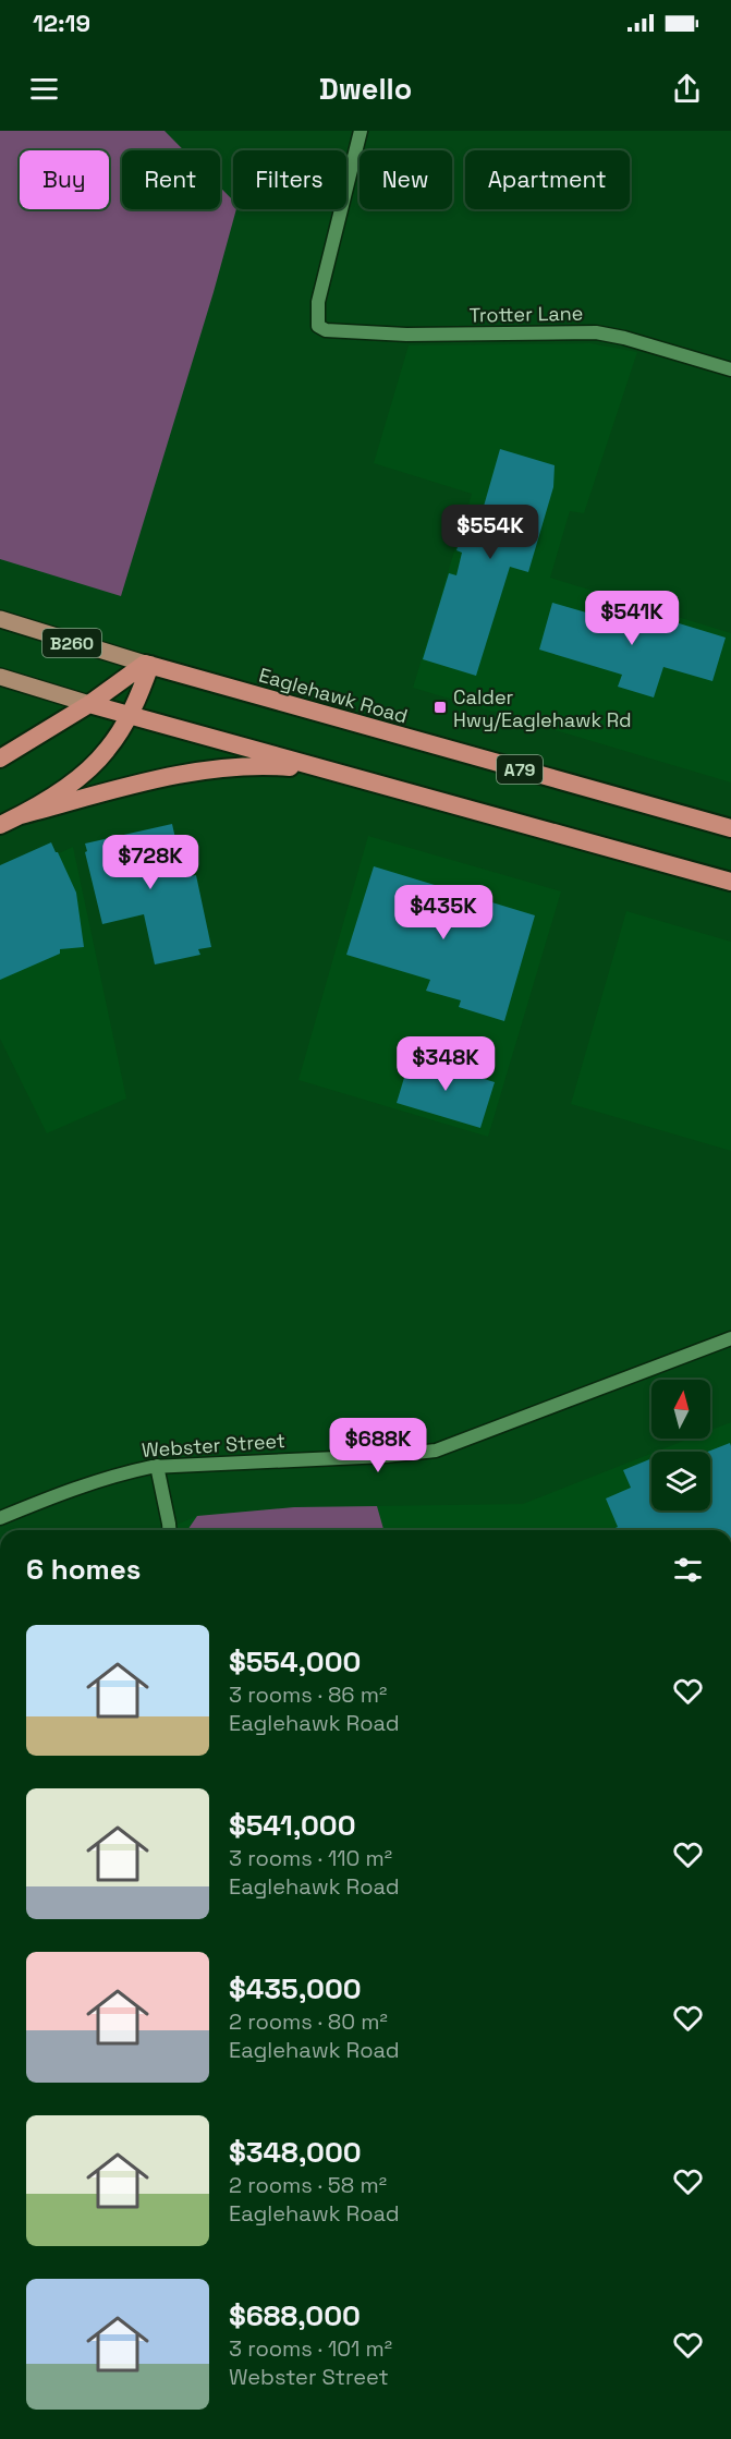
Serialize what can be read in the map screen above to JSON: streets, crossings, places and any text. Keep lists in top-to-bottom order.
{
  "streets": {
    "highway": ["Eaglehawk Road", "A79"],
    "main road": ["B260"],
    "street": ["Trotter Lane", "Webster Street"]
  },
  "places": {
    "transit": ["Calder Hwy/Eaglehawk Rd"]
  },
  "north": "top",
  "page": {
    "status": "12:19",
    "header": "Dwello",
    "chip": [
      "Buy",
      "Rent",
      "Filters",
      "New",
      "Apartment"
    ],
    "price": [
      "$554K",
      "$541K",
      "$728K",
      "$435K",
      "$348K",
      "$688K"
    ],
    "heading": "6 homes",
    "list": [
      {
        "name": "$554,000",
        "note": "3 rooms · 86 m² · Eaglehawk Road"
      },
      {
        "name": "$541,000",
        "note": "3 rooms · 110 m² · Eaglehawk Road"
      },
      {
        "name": "$435,000",
        "note": "2 rooms · 80 m² · Eaglehawk Road"
      },
      {
        "name": "$348,000",
        "note": "2 rooms · 58 m² · Eaglehawk Road"
      },
      {
        "name": "$688,000",
        "note": "3 rooms · 101 m² · Webster Street"
      }
    ]
  }
}
